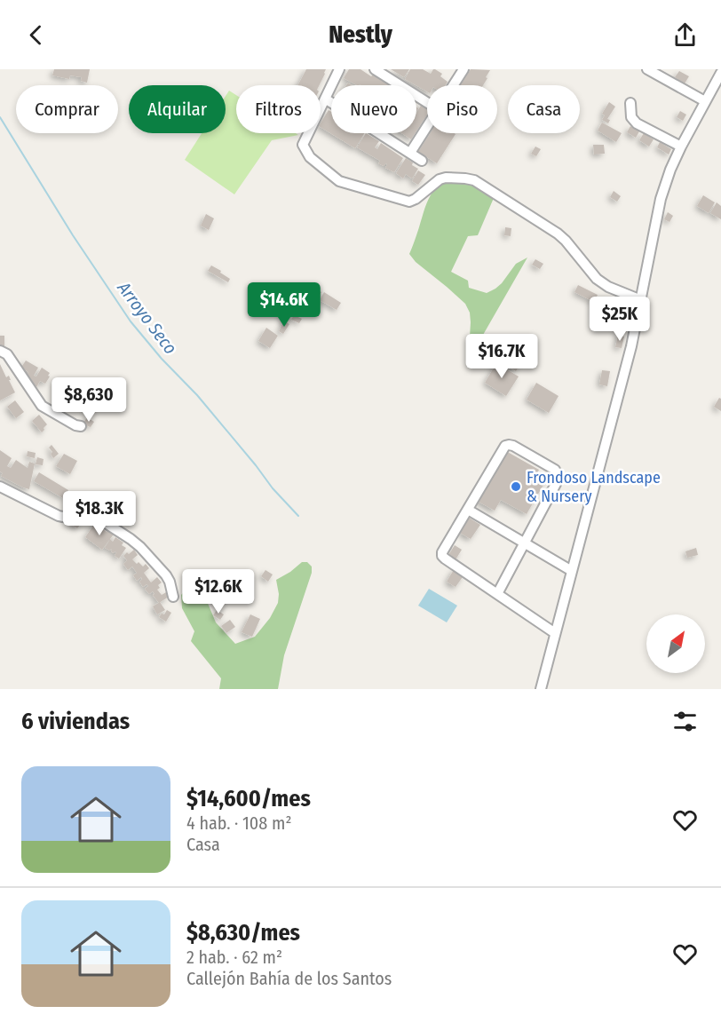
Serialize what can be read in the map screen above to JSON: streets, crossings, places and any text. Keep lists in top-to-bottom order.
{
  "water": ["Arroyo Seco"],
  "places": ["Frondoso Landscape & Nursery"],
  "north": "top right",
  "page": {
    "header": "Nestly",
    "chip": [
      "Comprar",
      "Alquilar",
      "Filtros",
      "Nuevo",
      "Piso",
      "Casa"
    ],
    "price": [
      "$14.6K",
      "$25K",
      "$16.7K",
      "$8,630",
      "$18.3K",
      "$12.6K"
    ],
    "heading": "6 viviendas",
    "list": [
      {
        "name": "$14,600/mes",
        "note": "4 hab. · 108 m² · Casa"
      },
      {
        "name": "$8,630/mes",
        "note": "2 hab. · 62 m² · Callejón Bahía de los Santos"
      }
    ]
  }
}
